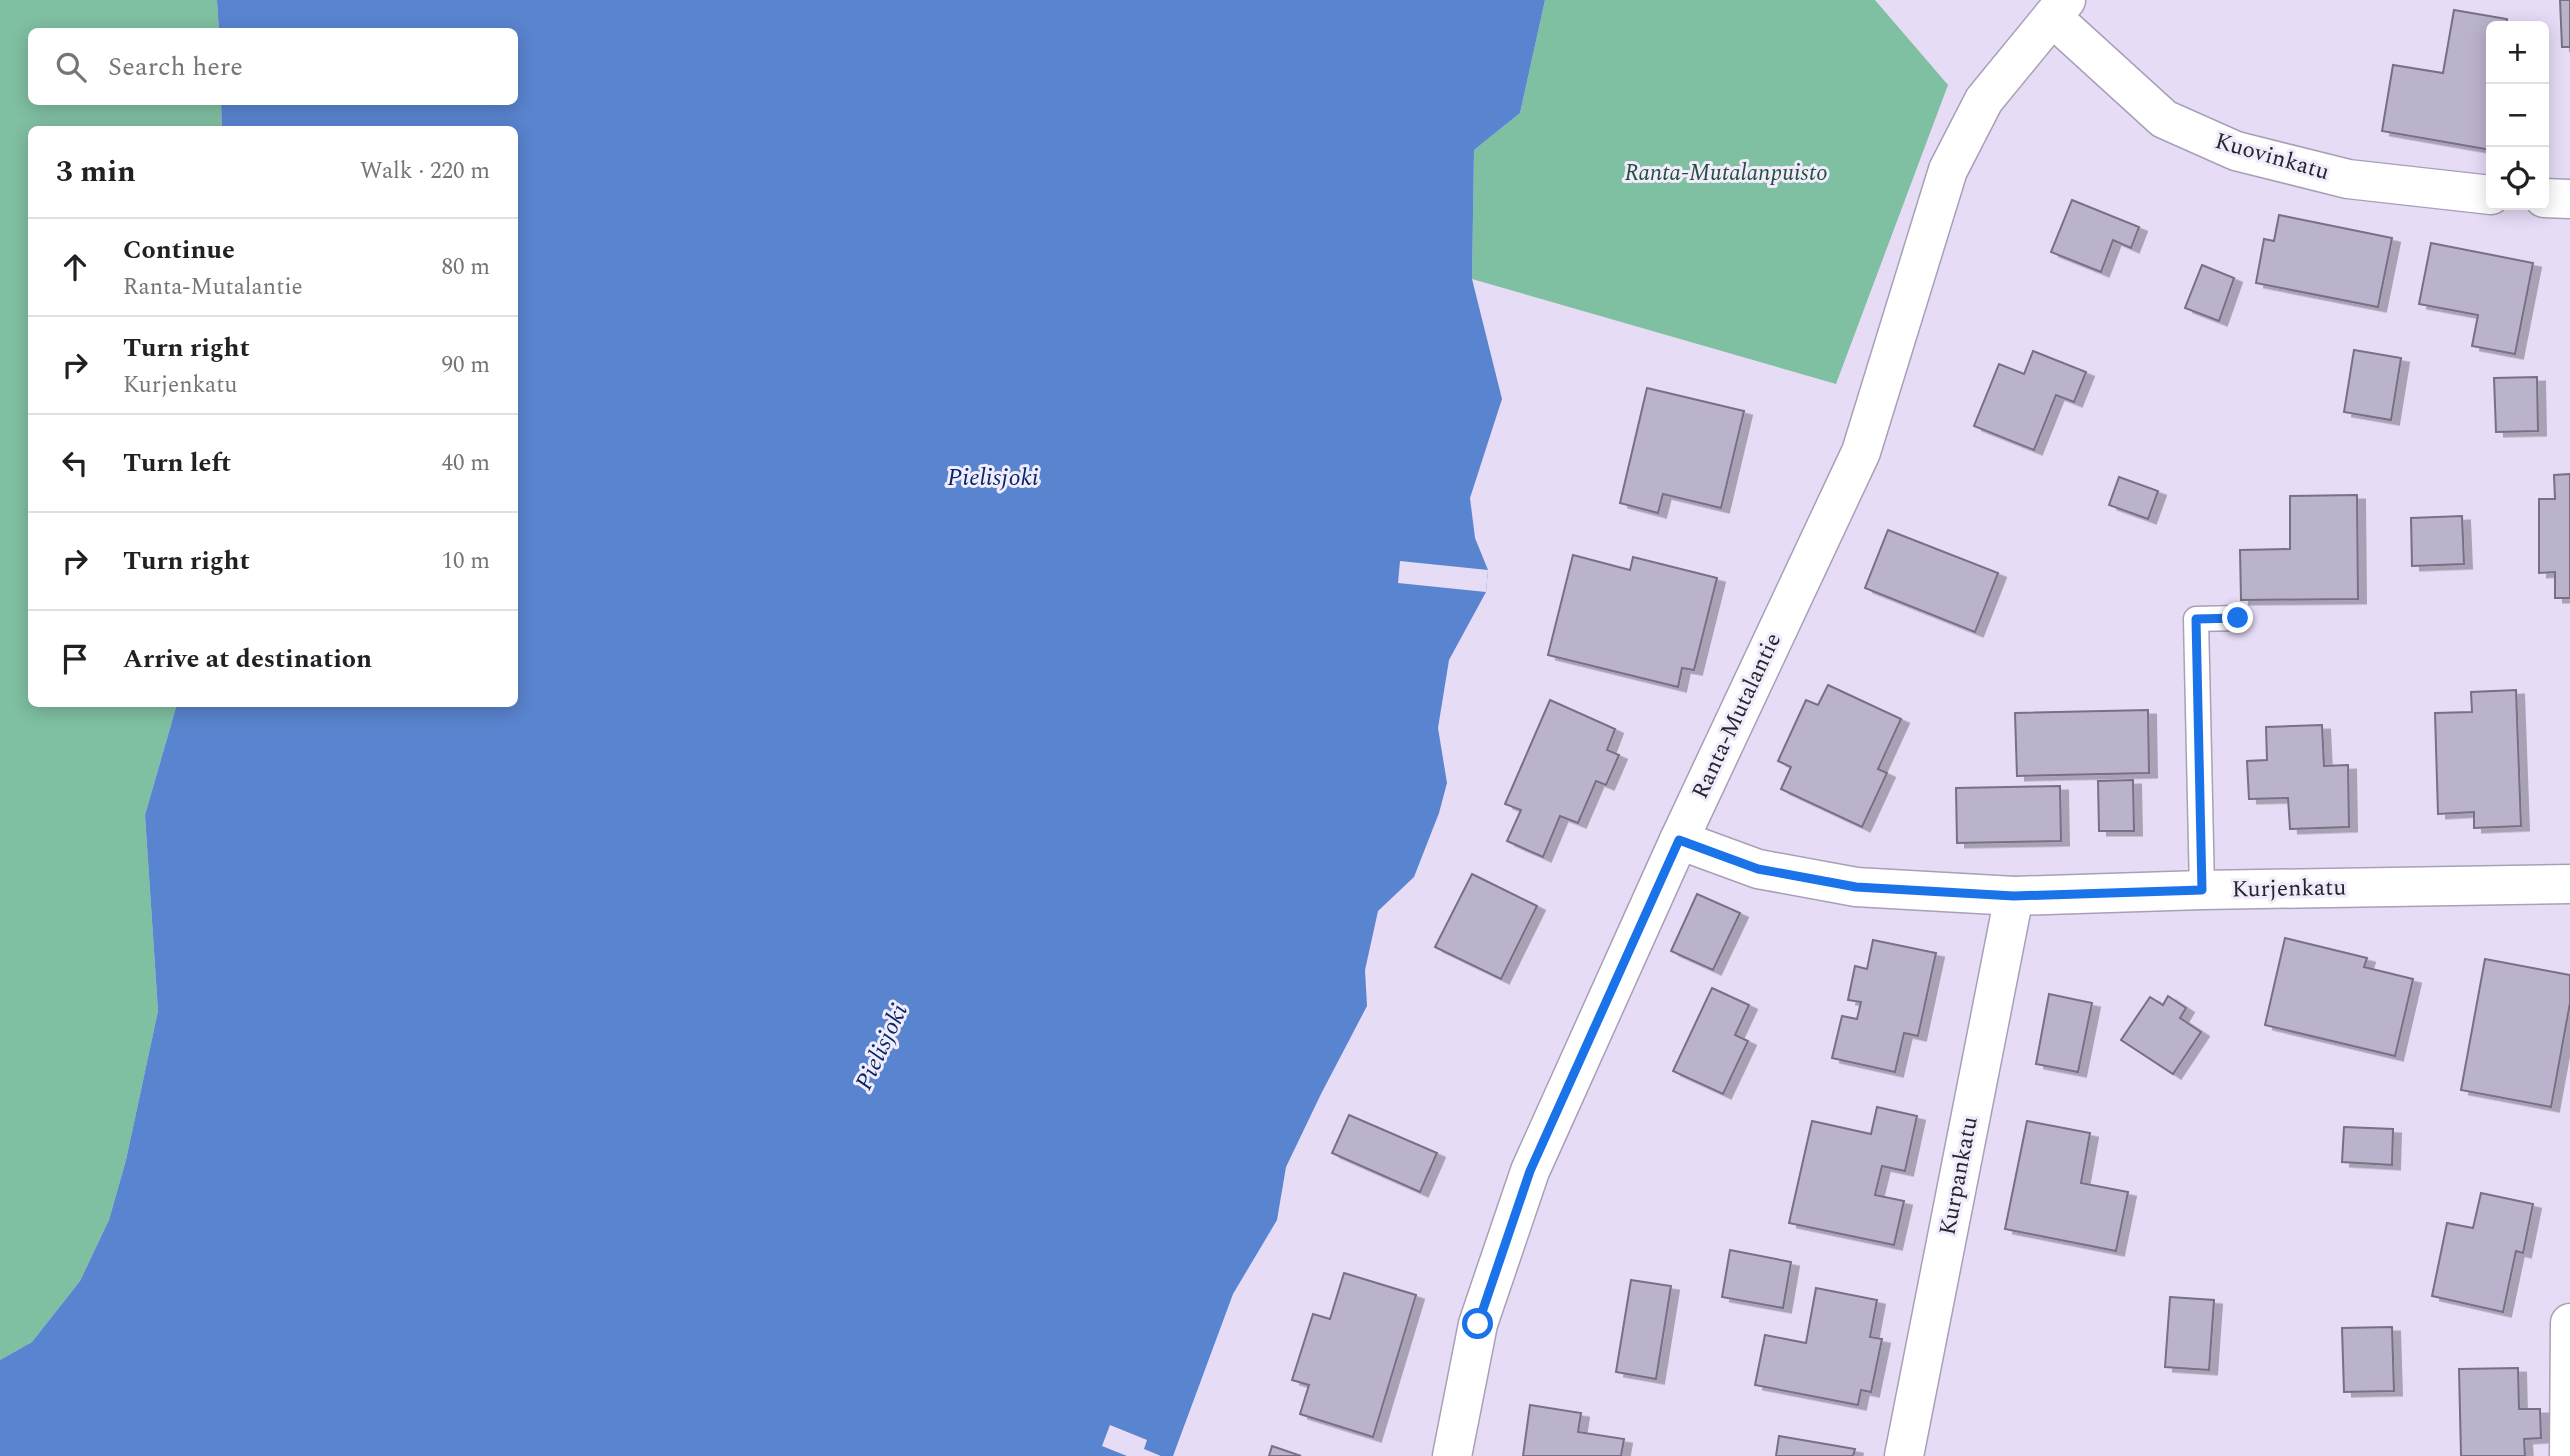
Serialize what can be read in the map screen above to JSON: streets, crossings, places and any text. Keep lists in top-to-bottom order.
{
  "streets": {
    "street": [
      "Kuovinkatu",
      "Ranta-Mutalantie",
      "Kurjenkatu",
      "Kurpankatu"
    ]
  },
  "crossings": [
    ["Kuovinkatu", "Ranta-Mutalantie"],
    ["Ranta-Mutalantie", "Kurjenkatu"],
    ["Kurjenkatu", "Kurpankatu"]
  ],
  "water": ["Pielisjoki"],
  "parks": ["Ranta-Mutalanpuisto"],
  "page": {
    "map_buttons": ["+", "−"],
    "search": "Search here",
    "heading": ["3 min", "Walk · 220 m"],
    "list": [
      ["Continue", "Ranta-Mutalantie", "80 m"],
      ["Turn right", "Kurjenkatu", "90 m"],
      ["Turn left", "40 m"],
      ["Turn right", "10 m"],
      "Arrive at destination"
    ]
  }
}
